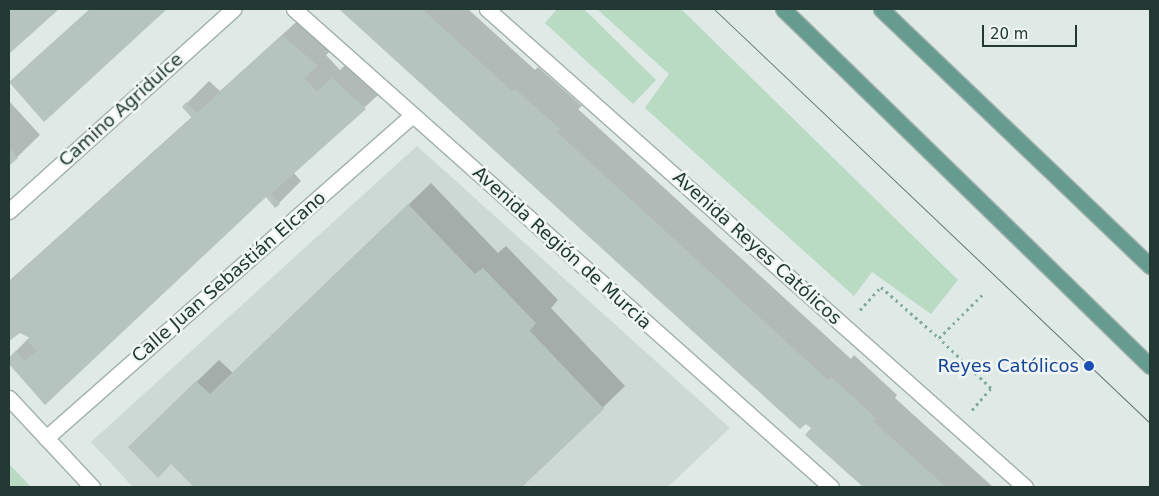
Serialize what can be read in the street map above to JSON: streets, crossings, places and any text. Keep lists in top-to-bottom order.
{
  "streets": {
    "street": [
      "Camino Agridulce",
      "Avenida Región de Murcia",
      "Avenida Reyes Católicos",
      "Calle Juan Sebastián Elcano"
    ]
  },
  "crossings": [
    ["Avenida Región de Murcia", "Calle Juan Sebastián Elcano"]
  ],
  "places": ["Reyes Católicos"],
  "scale_bar": "20 m"
}
